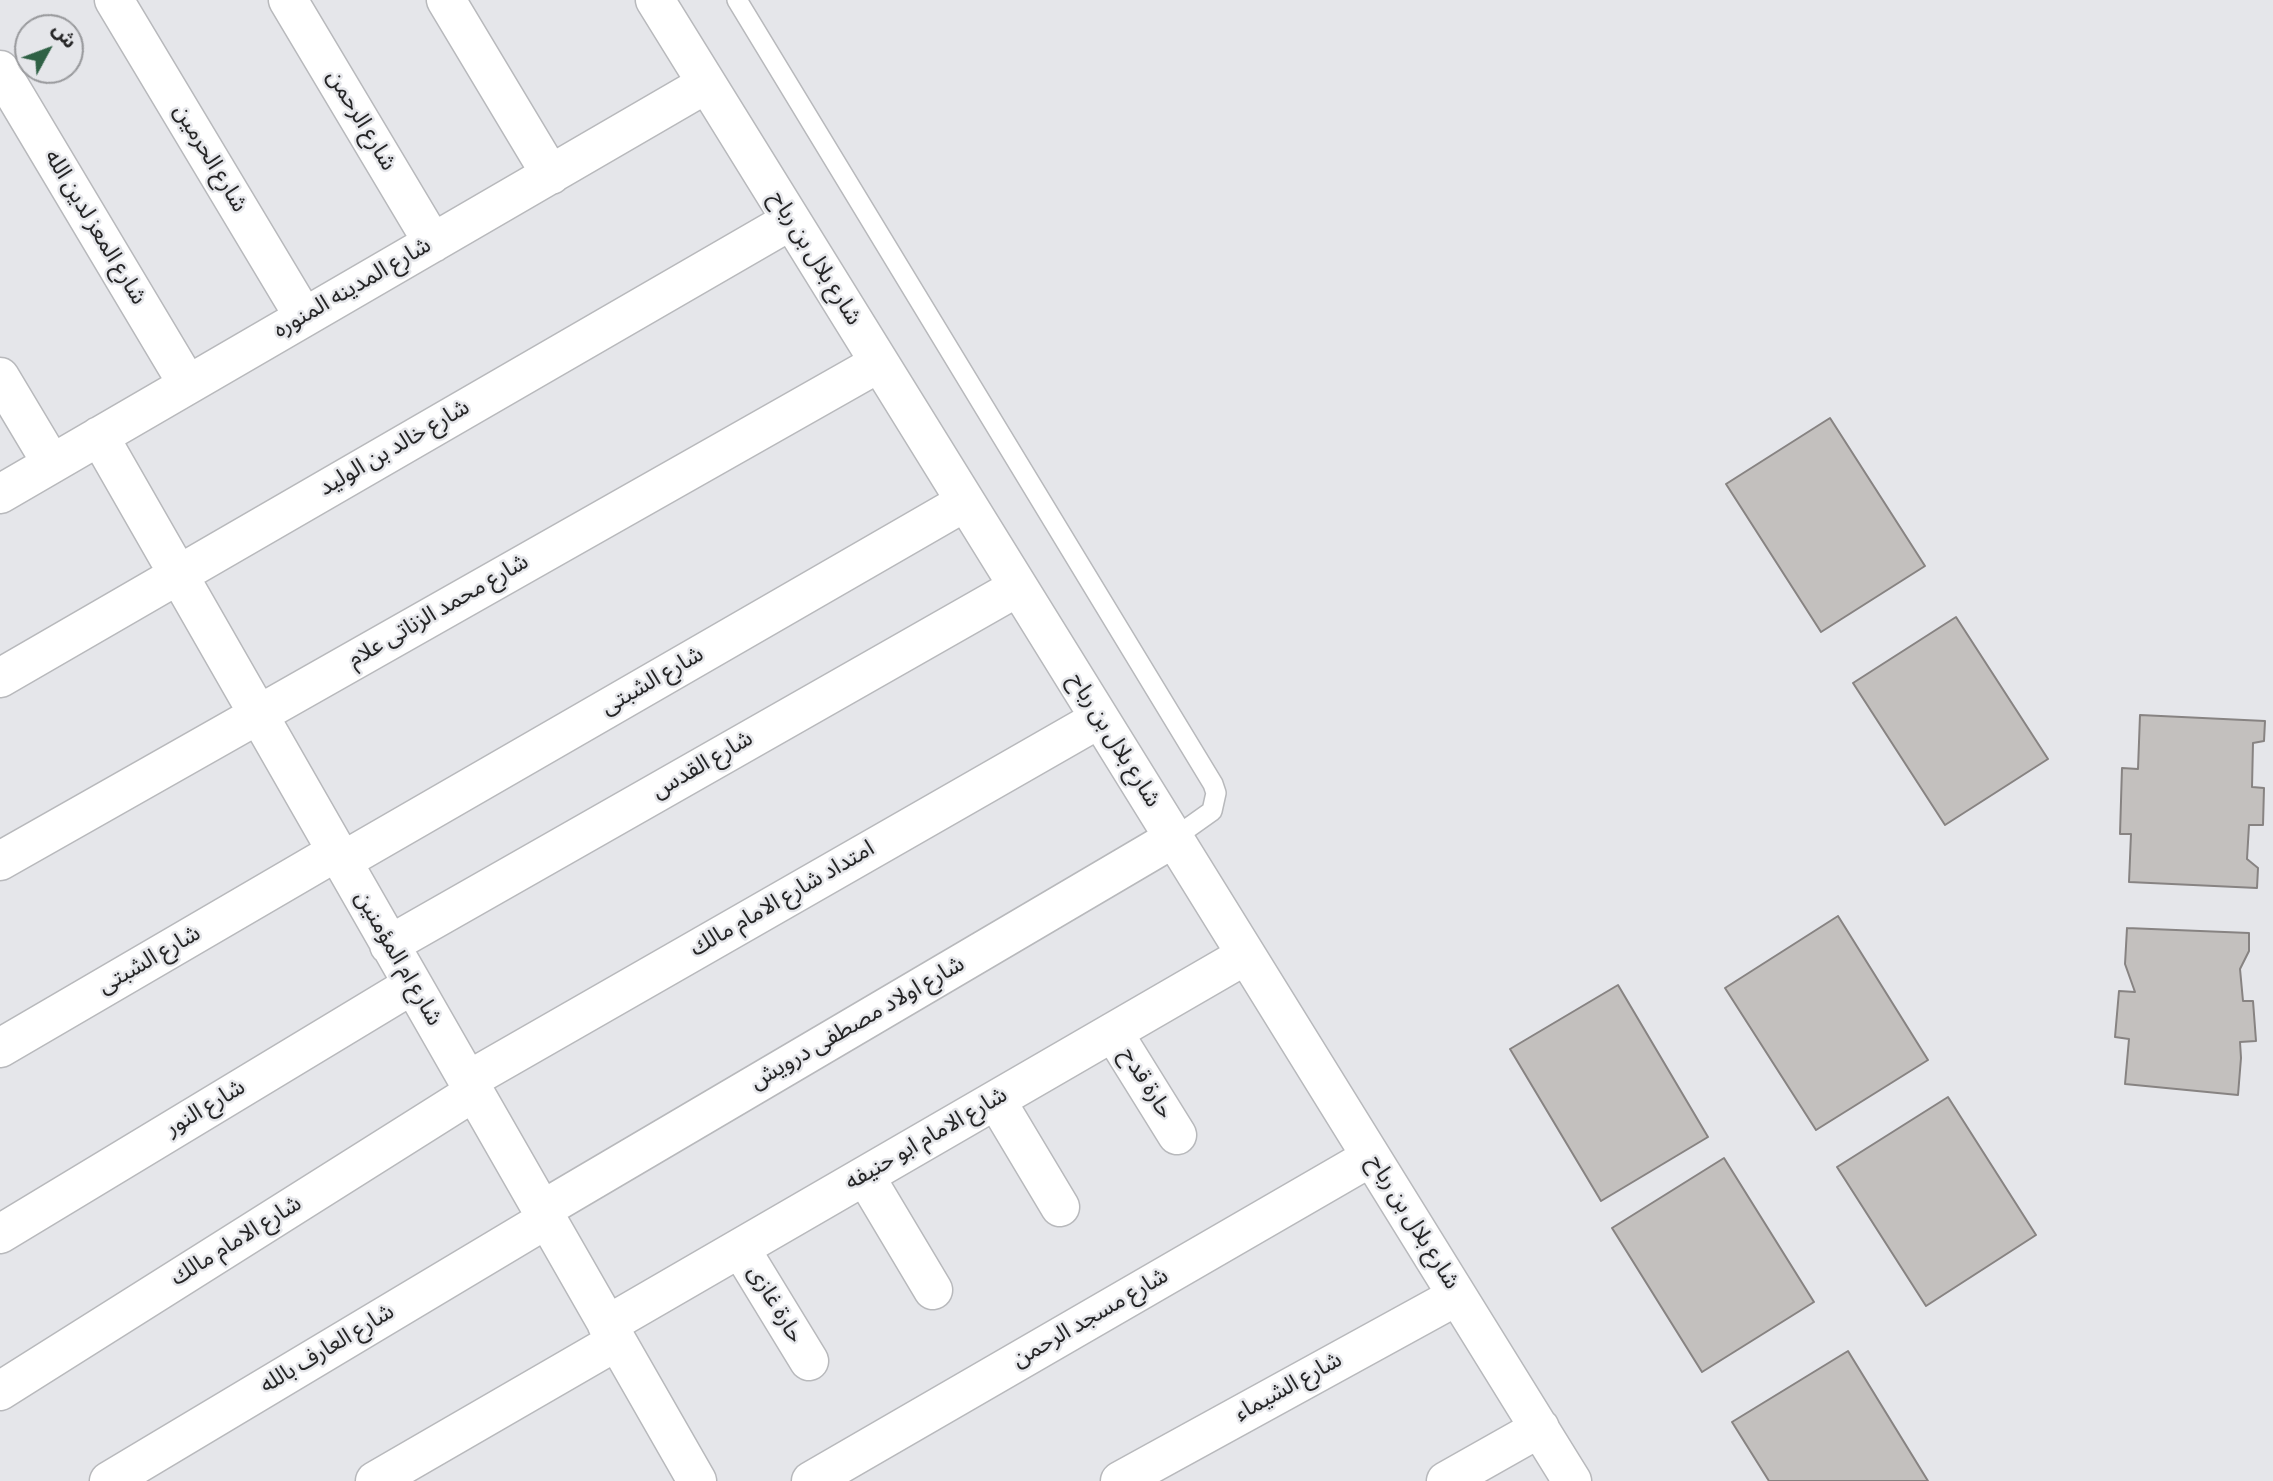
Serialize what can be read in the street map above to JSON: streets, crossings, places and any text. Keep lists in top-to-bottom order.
{
  "streets": {
    "street": [
      "شارع الرحمن",
      "شارع الحرمين",
      "شارع المعز لدين الله",
      "شارع بلال بن رباح",
      "شارع المدينه المنوره",
      "شارع خالد بن الوليد",
      "شارع محمد الزناتى علام",
      "شارع الشبتى",
      "شارع القدس",
      "امتداد شارع الامام مالك",
      "شارع ام المؤمنين",
      "شارع اولاد مصطفى درويش",
      "حارة قدح",
      "شارع النور",
      "شارع الامام ابو حنيفه",
      "شارع الامام مالك",
      "حارة غازى",
      "شارع مسجد الرحمن",
      "شارع العارف بالله",
      "شارع الشيماء"
    ]
  },
  "crossings": [
    ["شارع الرحمن", "شارع المدينه المنوره"],
    ["شارع الحرمين", "شارع المدينه المنوره"],
    ["شارع المعز لدين الله", "شارع المدينه المنوره"],
    ["شارع بلال بن رباح", "شارع المدينه المنوره"],
    ["شارع بلال بن رباح", "شارع خالد بن الوليد"],
    ["شارع بلال بن رباح", "شارع محمد الزناتى علام"],
    ["شارع بلال بن رباح", "شارع الشبتى"],
    ["شارع بلال بن رباح", "شارع القدس"],
    ["شارع بلال بن رباح", "امتداد شارع الامام مالك"],
    ["شارع بلال بن رباح", "شارع اولاد مصطفى درويش"],
    ["شارع بلال بن رباح", "شارع الامام ابو حنيفه"],
    ["شارع بلال بن رباح", "شارع مسجد الرحمن"],
    ["شارع بلال بن رباح", "شارع الشيماء"],
    ["شارع المدينه المنوره", "شارع ام المؤمنين"],
    ["شارع خالد بن الوليد", "شارع ام المؤمنين"],
    ["شارع محمد الزناتى علام", "شارع ام المؤمنين"],
    ["شارع الشبتى", "شارع ام المؤمنين"],
    ["شارع القدس", "شارع ام المؤمنين"],
    ["امتداد شارع الامام مالك", "شارع ام المؤمنين"],
    ["امتداد شارع الامام مالك", "شارع الامام مالك"],
    ["شارع ام المؤمنين", "شارع اولاد مصطفى درويش"],
    ["شارع ام المؤمنين", "شارع النور"],
    ["شارع ام المؤمنين", "شارع الامام ابو حنيفه"],
    ["شارع ام المؤمنين", "شارع الامام مالك"],
    ["شارع ام المؤمنين", "شارع العارف بالله"],
    ["شارع اولاد مصطفى درويش", "شارع العارف بالله"],
    ["حارة قدح", "شارع الامام ابو حنيفه"],
    ["شارع الامام ابو حنيفه", "حارة غازى"]
  ],
  "north": "top right"
}
